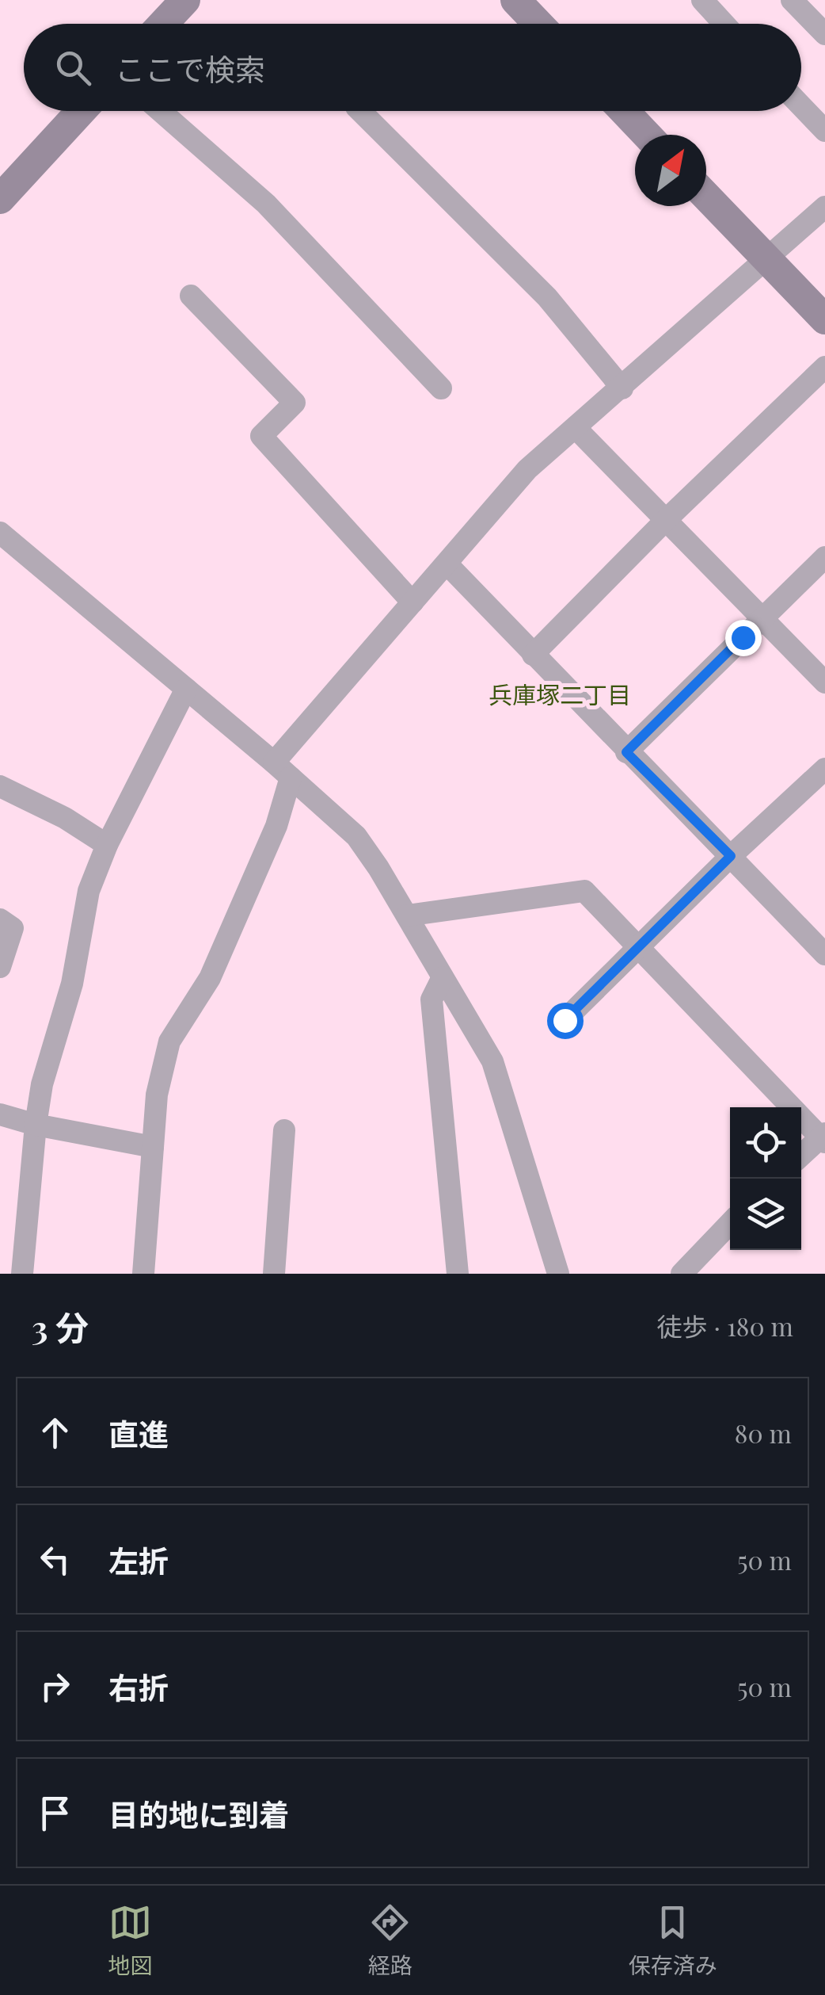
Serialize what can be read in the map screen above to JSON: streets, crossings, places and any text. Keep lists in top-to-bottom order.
{
  "districts": ["兵庫塚二丁目"],
  "north": "top right",
  "page": {
    "search": "ここで検索",
    "heading": ["3 分", "徒歩 · 180 m"],
    "list": [
      ["直進", "80 m"],
      ["左折", "50 m"],
      ["右折", "50 m"],
      "目的地に到着"
    ],
    "nav": ["地図", "経路", "保存済み"]
  }
}
